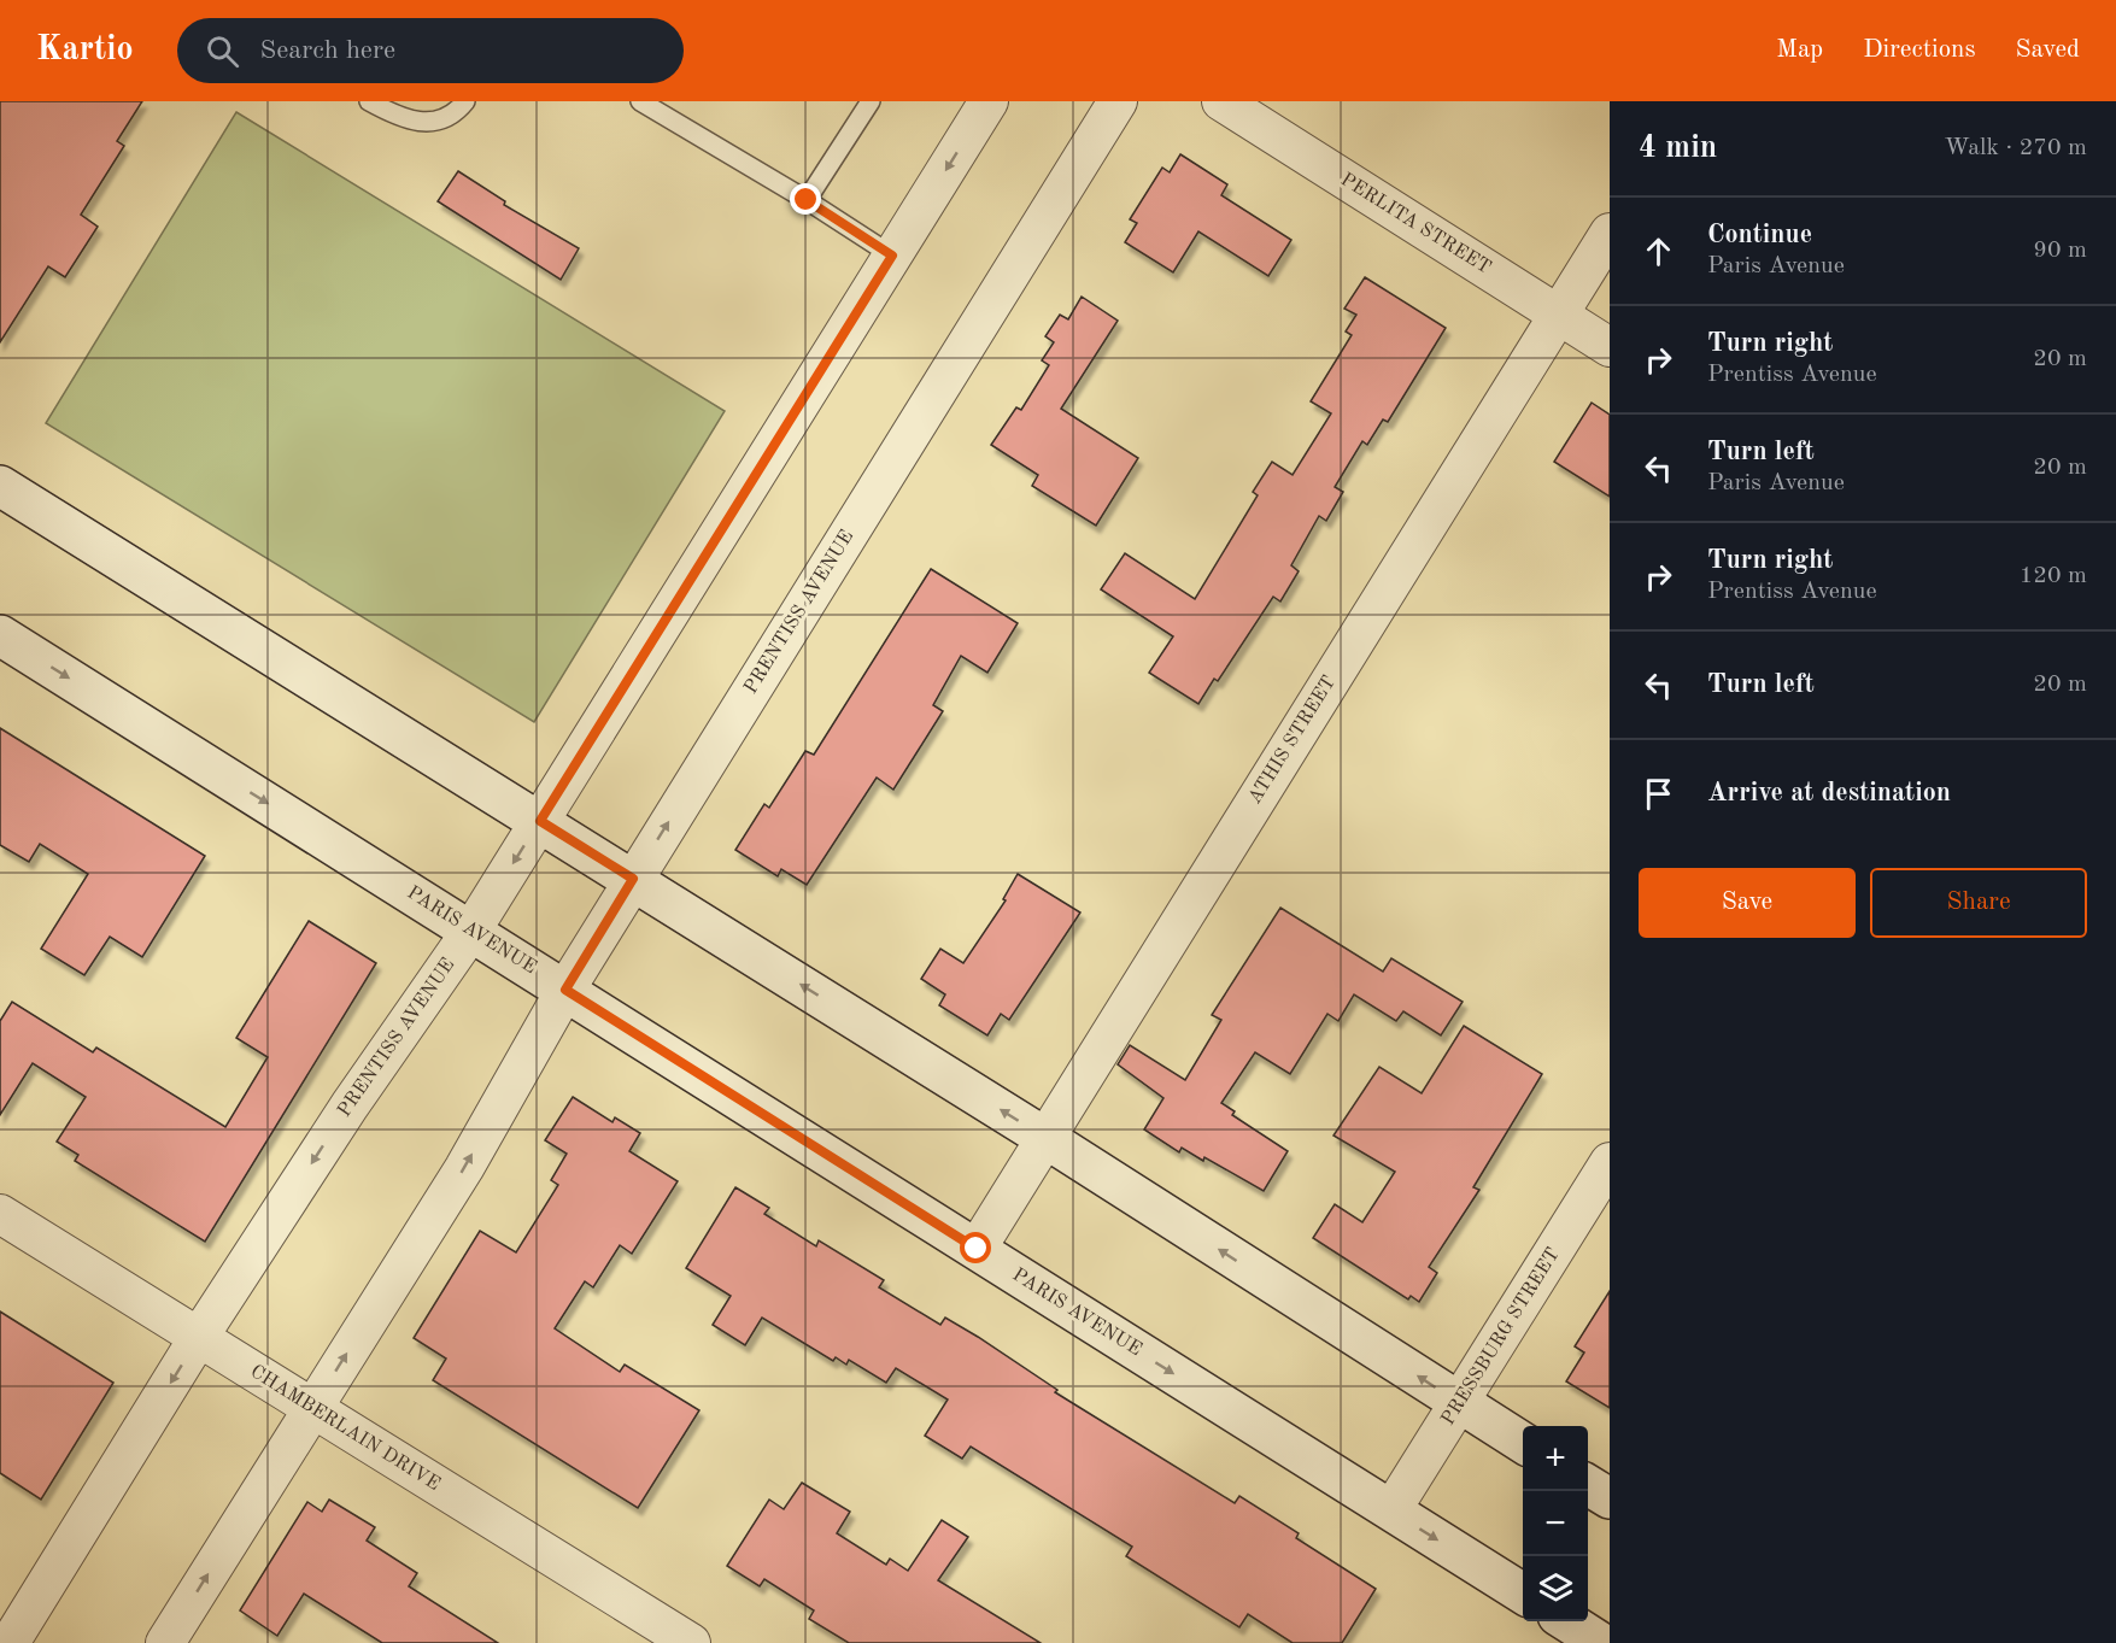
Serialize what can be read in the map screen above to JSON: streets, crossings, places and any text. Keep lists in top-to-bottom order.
{
  "streets": {
    "street": [
      "PERLITA STREET",
      "PRENTISS AVENUE",
      "ATHIS STREET",
      "PARIS AVENUE",
      "PRESSBURG STREET",
      "CHAMBERLAIN DRIVE"
    ]
  },
  "crossings": [
    ["PERLITA STREET", "ATHIS STREET"],
    ["PRENTISS AVENUE", "PARIS AVENUE"],
    ["PRENTISS AVENUE", "CHAMBERLAIN DRIVE"],
    ["ATHIS STREET", "PARIS AVENUE"],
    ["PARIS AVENUE", "PRESSBURG STREET"]
  ],
  "page": {
    "header": "Kartio",
    "search": "Search here",
    "nav": ["Map", "Directions", "Saved"],
    "heading": ["4 min", "Walk · 270 m"],
    "list": [
      ["Continue", "Paris Avenue", "90 m"],
      ["Turn right", "Prentiss Avenue", "20 m"],
      ["Turn left", "Paris Avenue", "20 m"],
      ["Turn right", "Prentiss Avenue", "120 m"],
      ["Turn left", "20 m"],
      "Arrive at destination"
    ],
    "buttons": ["Save", "Share"],
    "map_buttons": ["+", "−"]
  }
}
